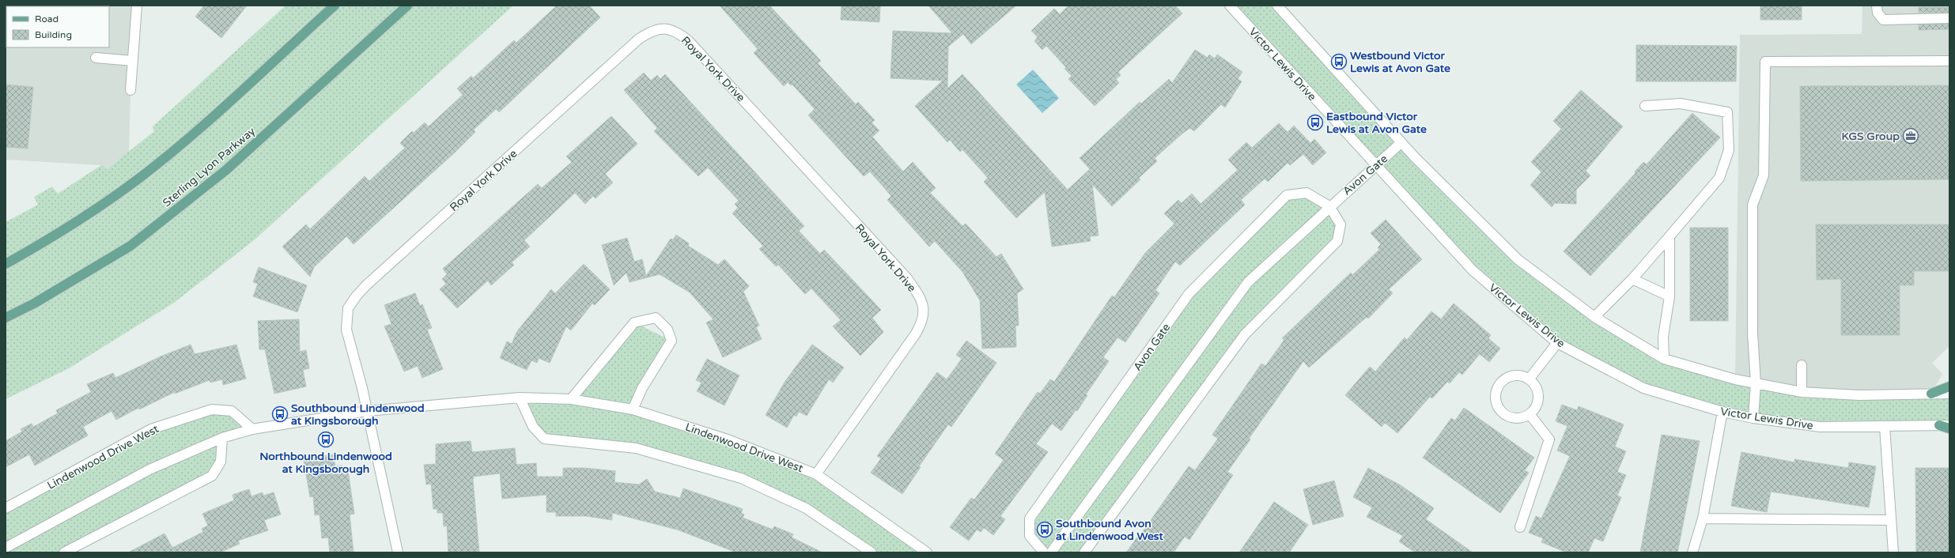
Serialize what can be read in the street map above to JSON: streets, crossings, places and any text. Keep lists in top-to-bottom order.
{
  "streets": {
    "main road": ["Sterling Lyon Parkway"],
    "street": [
      "Victor Lewis Drive",
      "Royal York Drive",
      "Avon Gate",
      "Lindenwood Drive West"
    ]
  },
  "crossings": [
    ["Victor Lewis Drive", "Avon Gate"],
    ["Royal York Drive", "Lindenwood Drive West"]
  ],
  "places": {
    "bus stop": [
      "Westbound Victor Lewis at Avon Gate",
      "Eastbound Victor Lewis at Avon Gate",
      "Southbound Lindenwood at Kingsborough",
      "Northbound Lindenwood at Kingsborough",
      "Southbound Avon at Lindenwood West"
    ],
    "office": ["KGS Group"]
  },
  "legend": ["Road", "Building"]
}
